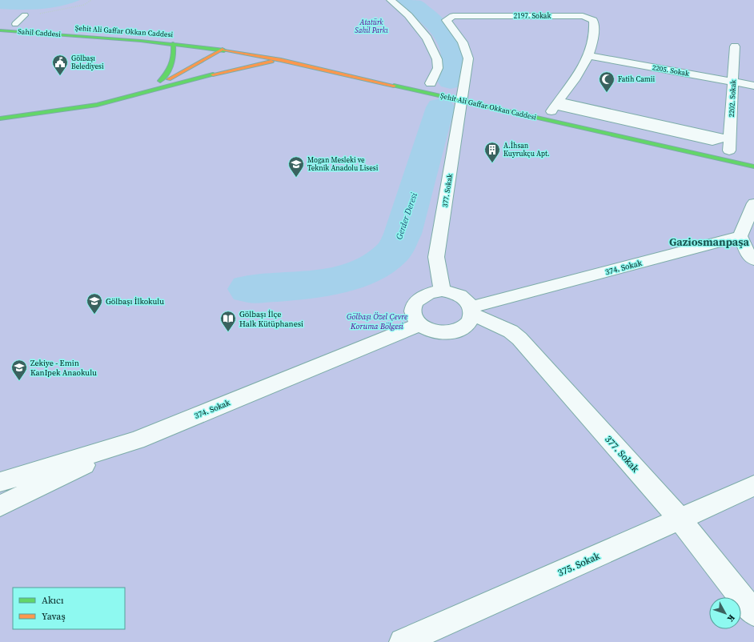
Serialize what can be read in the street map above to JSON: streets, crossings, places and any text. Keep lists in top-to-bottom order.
{
  "streets": {
    "street": [
      "2197. Sokak",
      "Şehit Ali Gaffar Okkan Caddesi",
      "Sahil Caddesi",
      "2205. Sokak",
      "2202. Sokak",
      "377. Sokak",
      "374. Sokak",
      "375. Sokak"
    ]
  },
  "crossings": [
    ["2197. Sokak", "Şehit Ali Gaffar Okkan Caddesi"],
    ["2197. Sokak", "2205. Sokak"],
    ["2197. Sokak", "377. Sokak"],
    ["Şehit Ali Gaffar Okkan Caddesi", "Sahil Caddesi"],
    ["Şehit Ali Gaffar Okkan Caddesi", "377. Sokak"],
    ["2205. Sokak", "2202. Sokak"],
    ["377. Sokak", "374. Sokak"],
    ["377. Sokak", "375. Sokak"]
  ],
  "districts": ["Gaziosmanpaşa"],
  "water": ["Gerder Deresi"],
  "parks": ["Atatürk Sahil Parkı", "Gölbaşı Özel Çevre Koruma Bölgesi"],
  "places": {
    "public building": ["Gölbaşı Belediyesi"],
    "mosque": ["Fatih Camii"],
    "building": ["A.İhsan Kuyrukçu Apt."],
    "school or university": ["Mogan Mesleki ve Teknik Anadolu Lisesi", "Gölbaşı İlkokulu", "Zekiye - Emin KanIpek Anaokulu"],
    "library": ["Gölbaşı İlçe Halk Kütüphanesi"]
  },
  "legend": ["Akıcı", "Yavaş"],
  "north": "bottom right"
}
